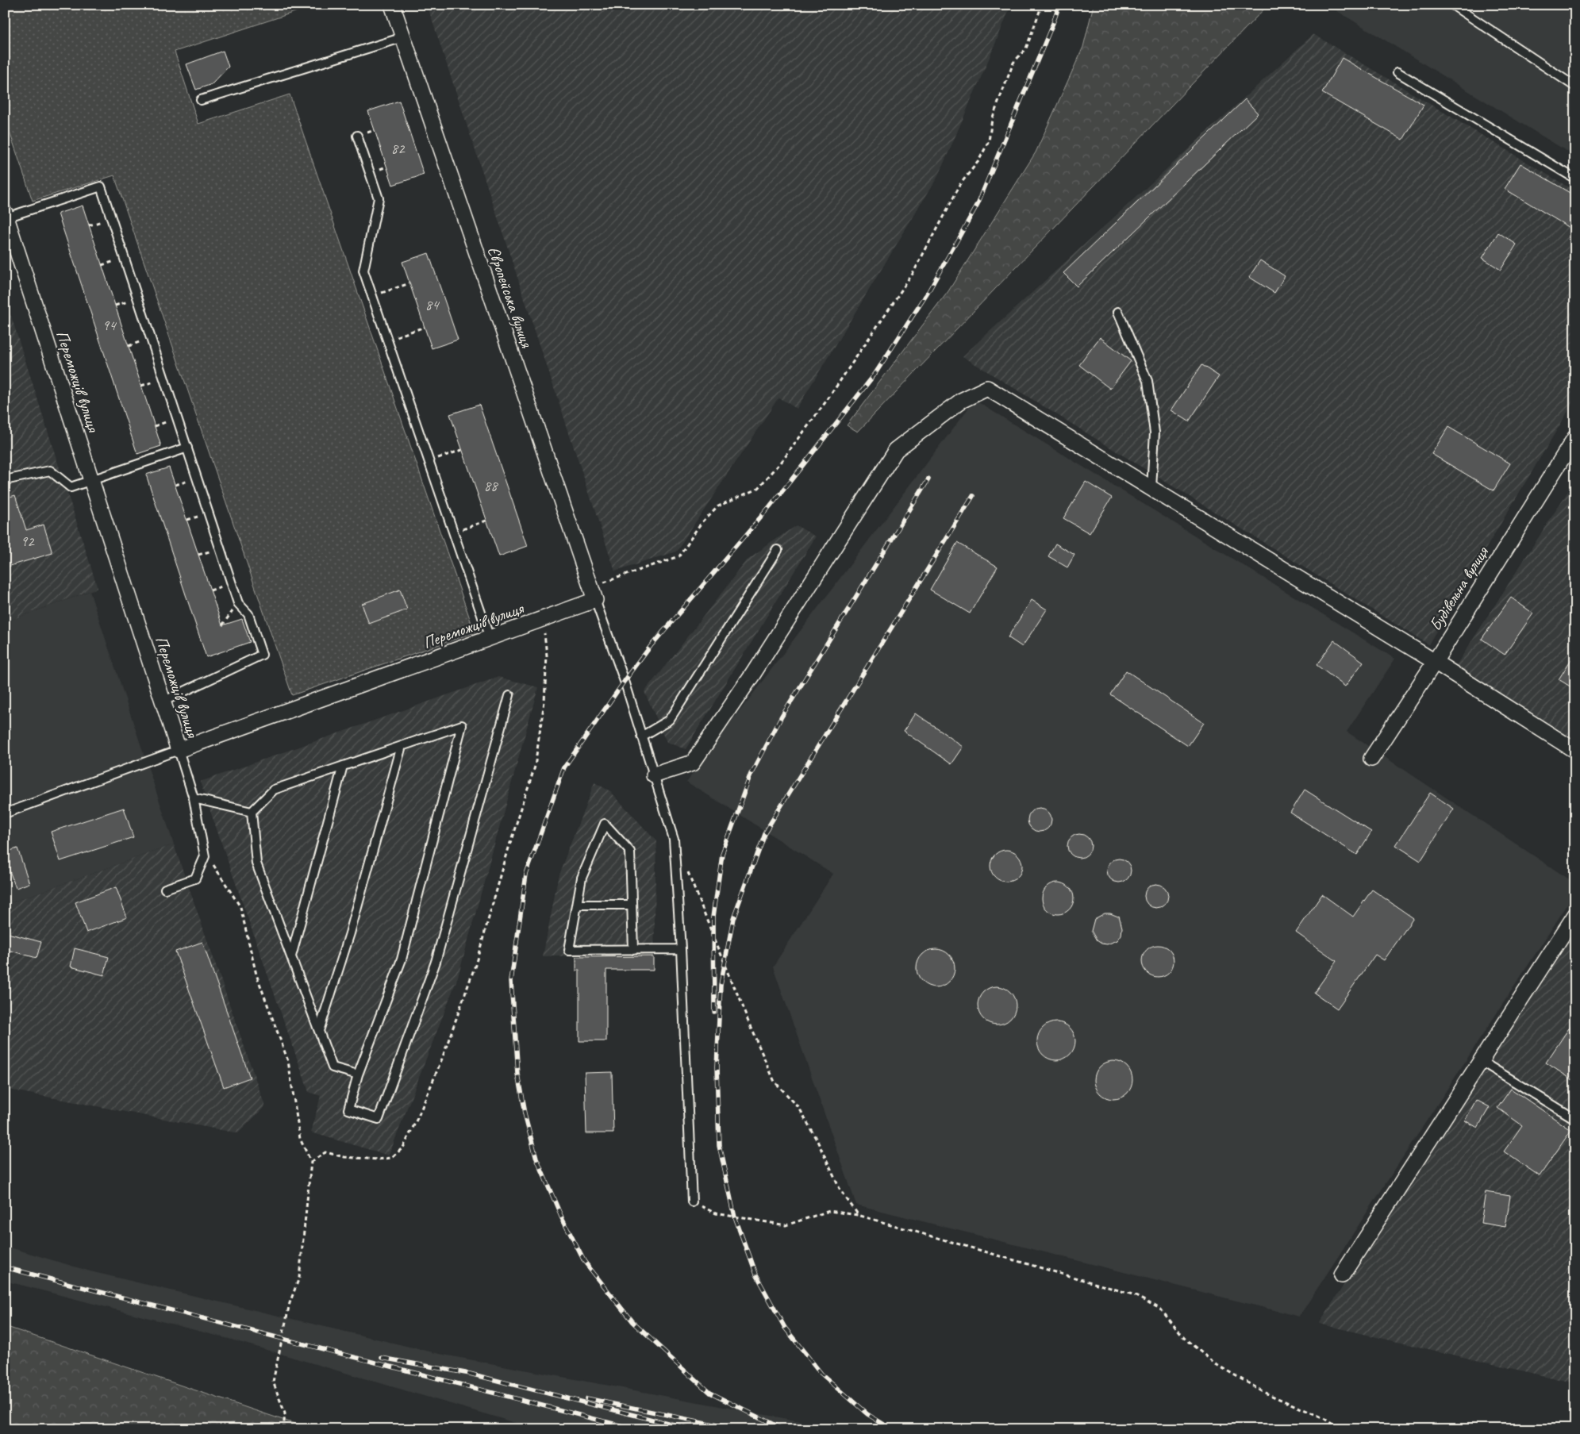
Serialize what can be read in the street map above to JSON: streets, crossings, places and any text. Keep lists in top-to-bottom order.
{
  "streets": {
    "street": ["Європейська вулиця", "Переможців вулиця", "Будівельна вулиця"]
  },
  "crossings": [
    ["Європейська вулиця", "Переможців вулиця"]
  ],
  "house_numbers": [
    "82",
    "84",
    "94",
    "88",
    "92"
  ]
}
